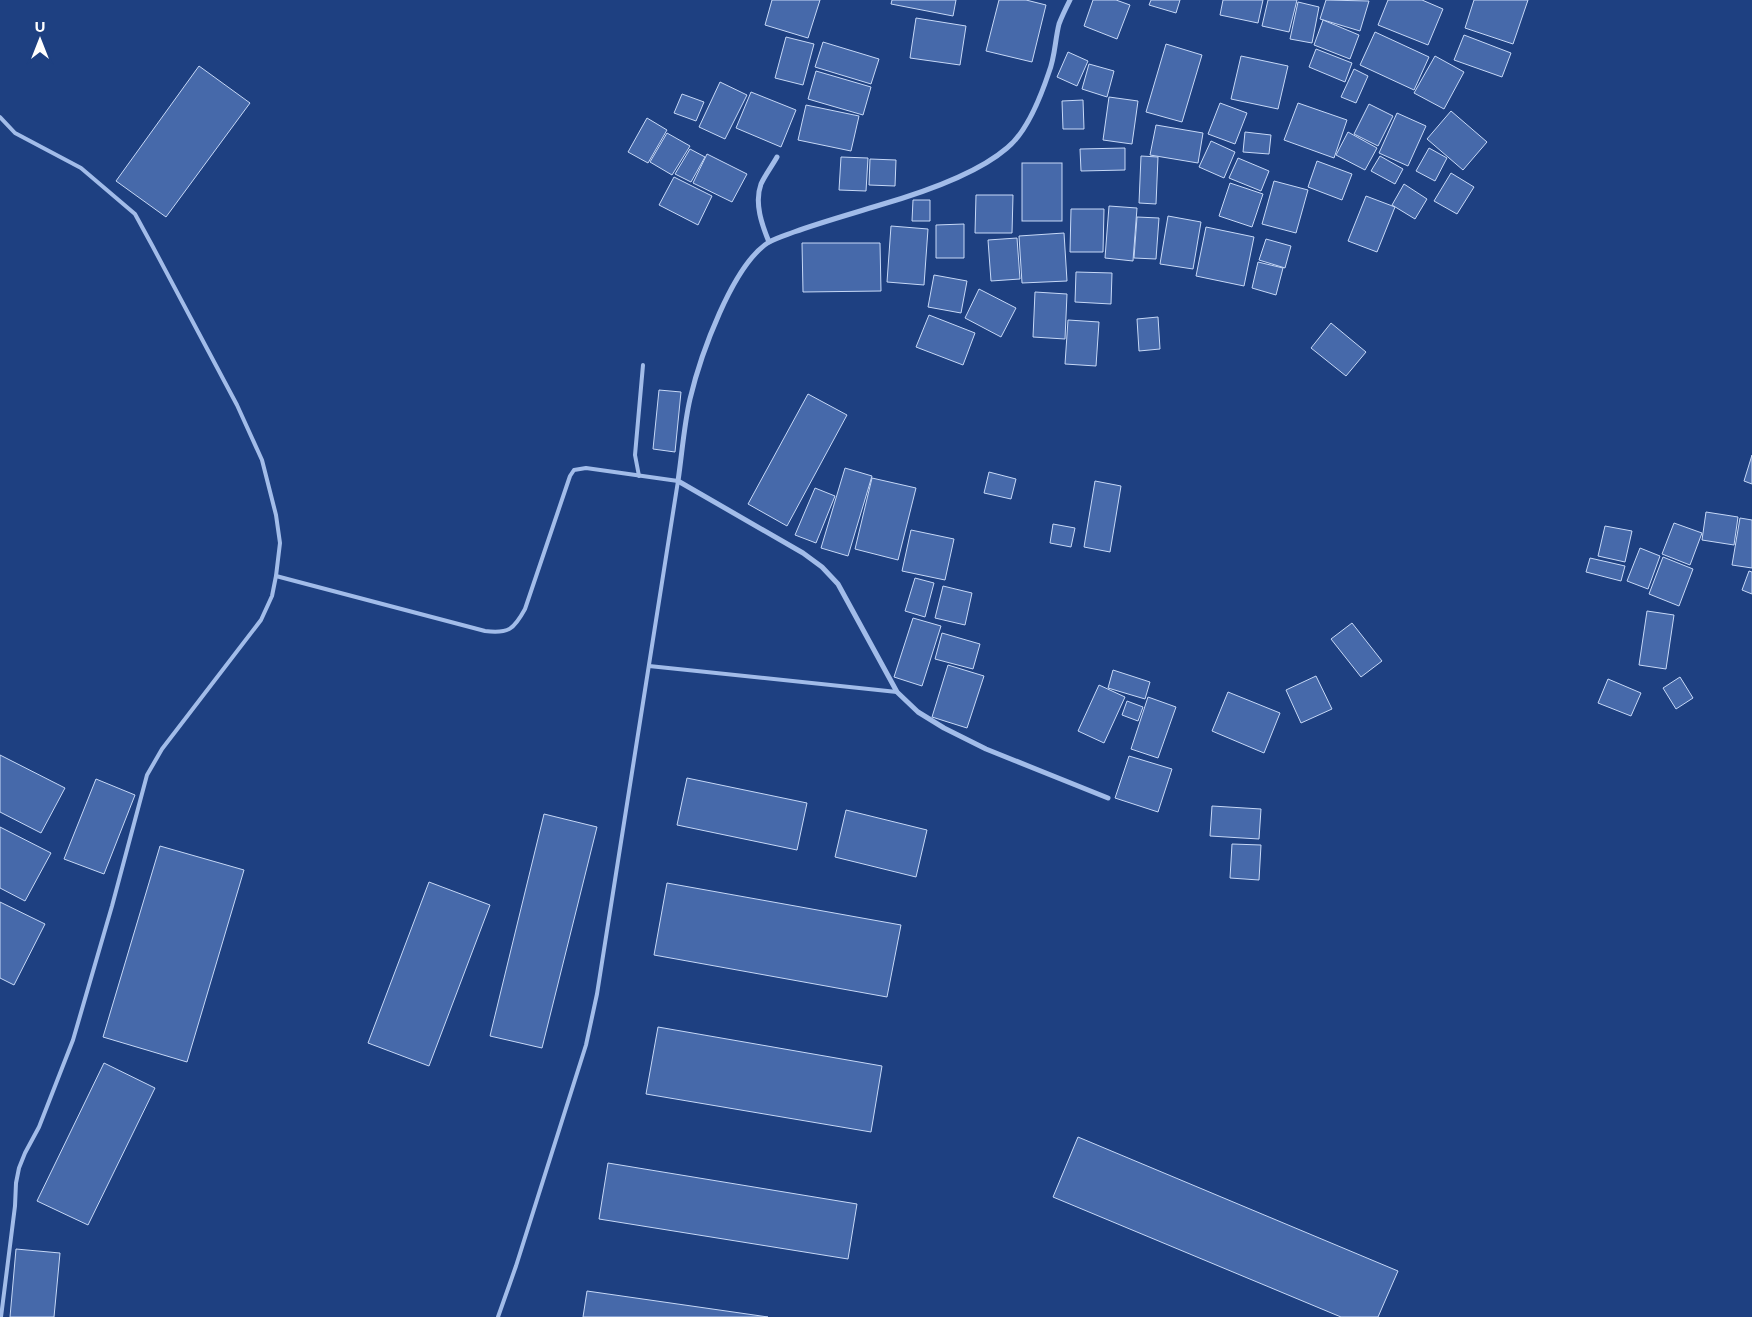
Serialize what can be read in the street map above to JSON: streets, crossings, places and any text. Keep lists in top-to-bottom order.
{
  "north": "top"
}
